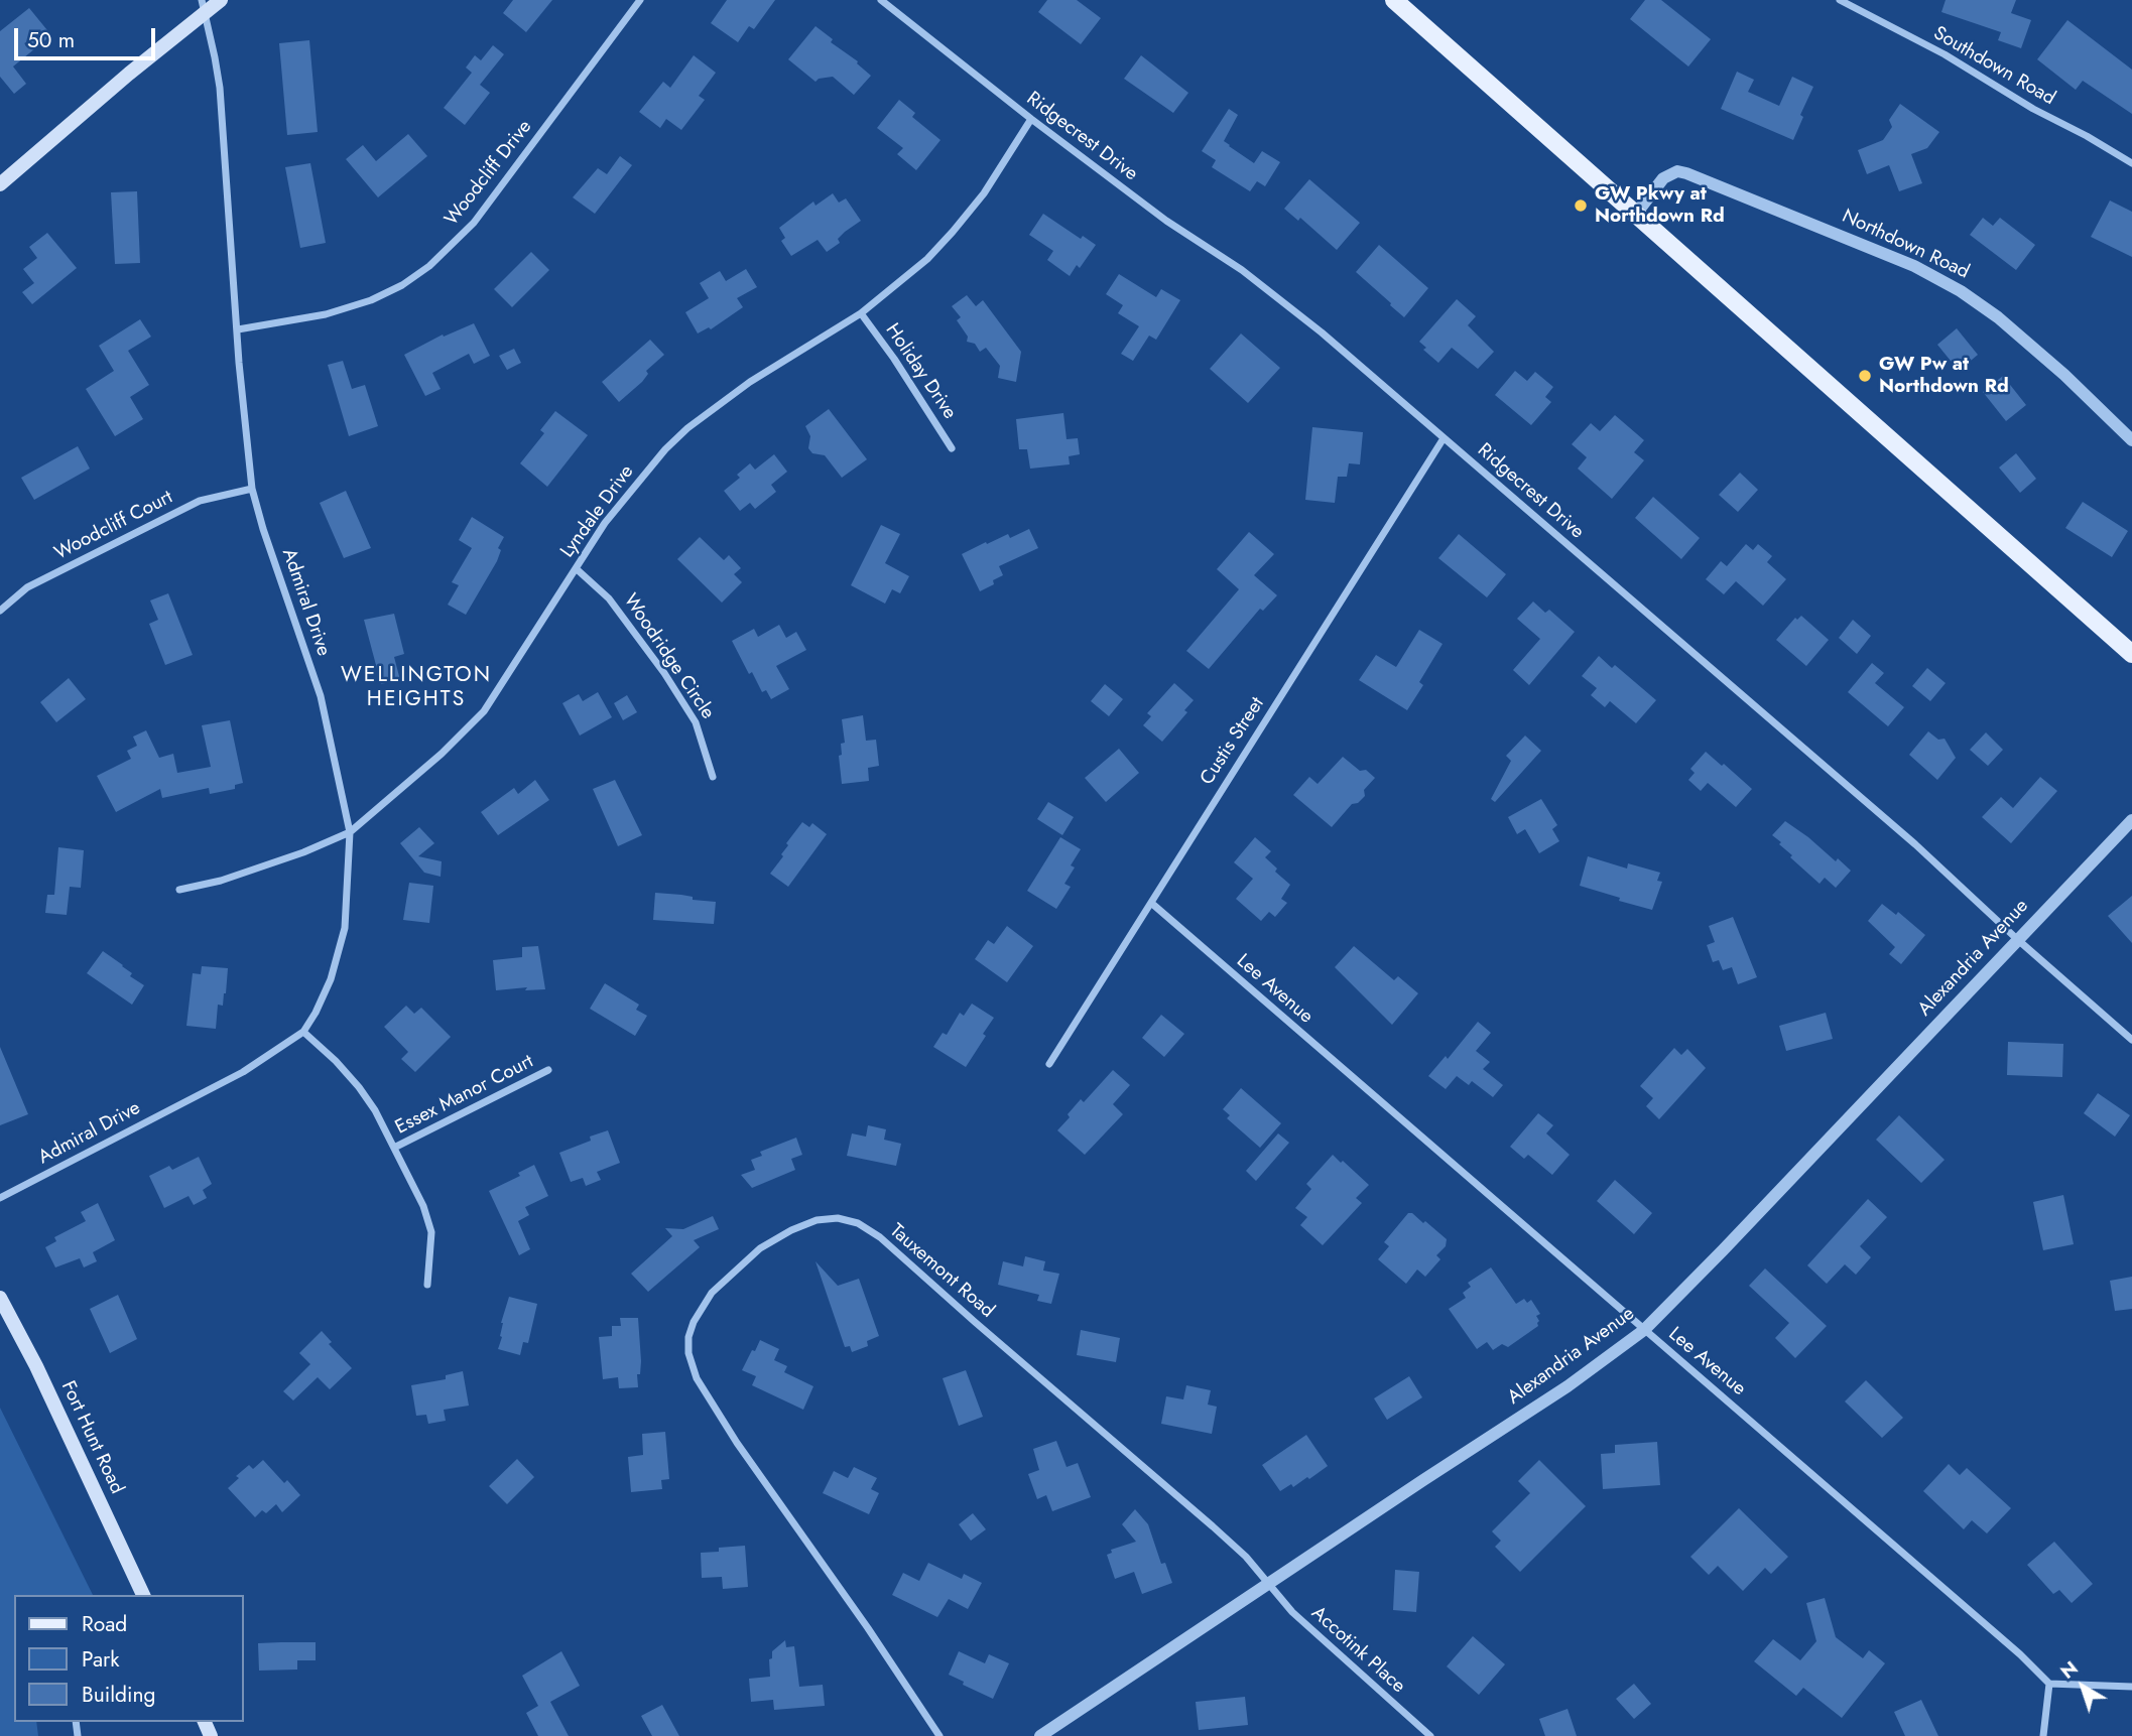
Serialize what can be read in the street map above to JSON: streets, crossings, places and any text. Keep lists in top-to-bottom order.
{
  "streets": {
    "main road": ["Fort Hunt Road"],
    "street": [
      "Southdown Road",
      "Ridgecrest Drive",
      "Woodcliff Drive",
      "Northdown Road",
      "Holiday Drive",
      "Lyndale Drive",
      "Woodcliff Court",
      "Admiral Drive",
      "Woodridge Circle",
      "Custis Street",
      "Alexandria Avenue",
      "Lee Avenue",
      "Essex Manor Court",
      "Tauxemont Road",
      "Accotink Place"
    ]
  },
  "crossings": [
    ["Ridgecrest Drive", "Lyndale Drive"],
    ["Ridgecrest Drive", "Custis Street"],
    ["Ridgecrest Drive", "Alexandria Avenue"],
    ["Woodcliff Drive", "Admiral Drive"],
    ["Holiday Drive", "Lyndale Drive"],
    ["Lyndale Drive", "Admiral Drive"],
    ["Lyndale Drive", "Woodridge Circle"],
    ["Woodcliff Court", "Admiral Drive"],
    ["Custis Street", "Lee Avenue"],
    ["Alexandria Avenue", "Lee Avenue"],
    ["Alexandria Avenue", "Tauxemont Road"],
    ["Alexandria Avenue", "Accotink Place"],
    ["Tauxemont Road", "Accotink Place"]
  ],
  "districts": ["WELLINGTON HEIGHTS"],
  "places": ["GW Pkwy at Northdown Rd", "GW Pw at Northdown Rd"],
  "legend": ["Road", "Park", "Building"],
  "scale_bar": "50 m",
  "north": "top left"
}
